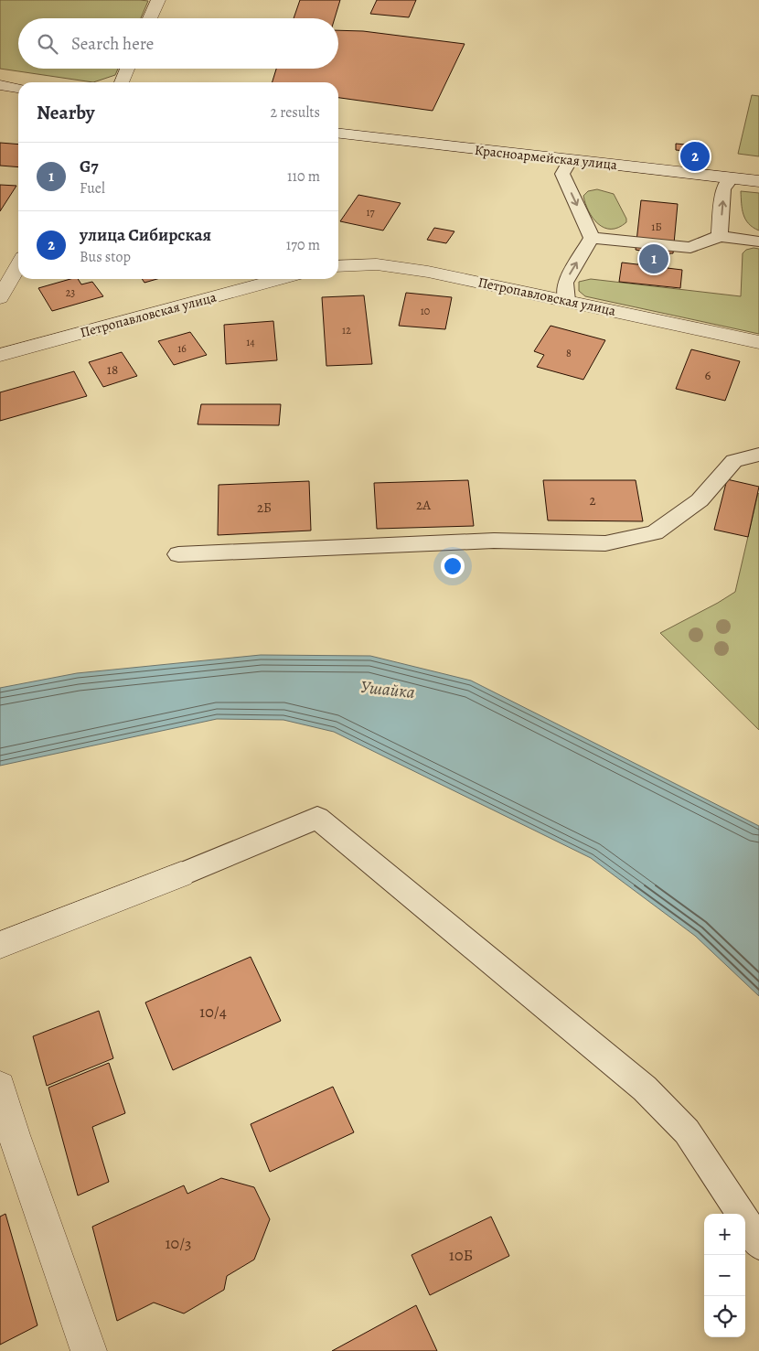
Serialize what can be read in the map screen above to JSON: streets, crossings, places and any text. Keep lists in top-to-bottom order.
{
  "streets": {
    "street": ["Красноармейская улица", "Петропавловская улица"]
  },
  "water": ["Ушайка"],
  "house_numbers": [
    "17",
    "1Б",
    "23",
    "10",
    "12",
    "14",
    "16",
    "8",
    "18",
    "6",
    "2",
    "2А",
    "2Б",
    "10/4",
    "10/3",
    "10Б"
  ],
  "page": {
    "search": "Search here",
    "heading": ["Nearby", "2 results"],
    "pins": ["2", "1"],
    "list": [
      {
        "mark": "1",
        "name": "G7",
        "note": "Fuel",
        "value": "110 m"
      },
      {
        "mark": "2",
        "name": "улица Сибирская",
        "note": "Bus stop",
        "value": "170 m"
      }
    ],
    "map_buttons": ["+", "−"]
  }
}
